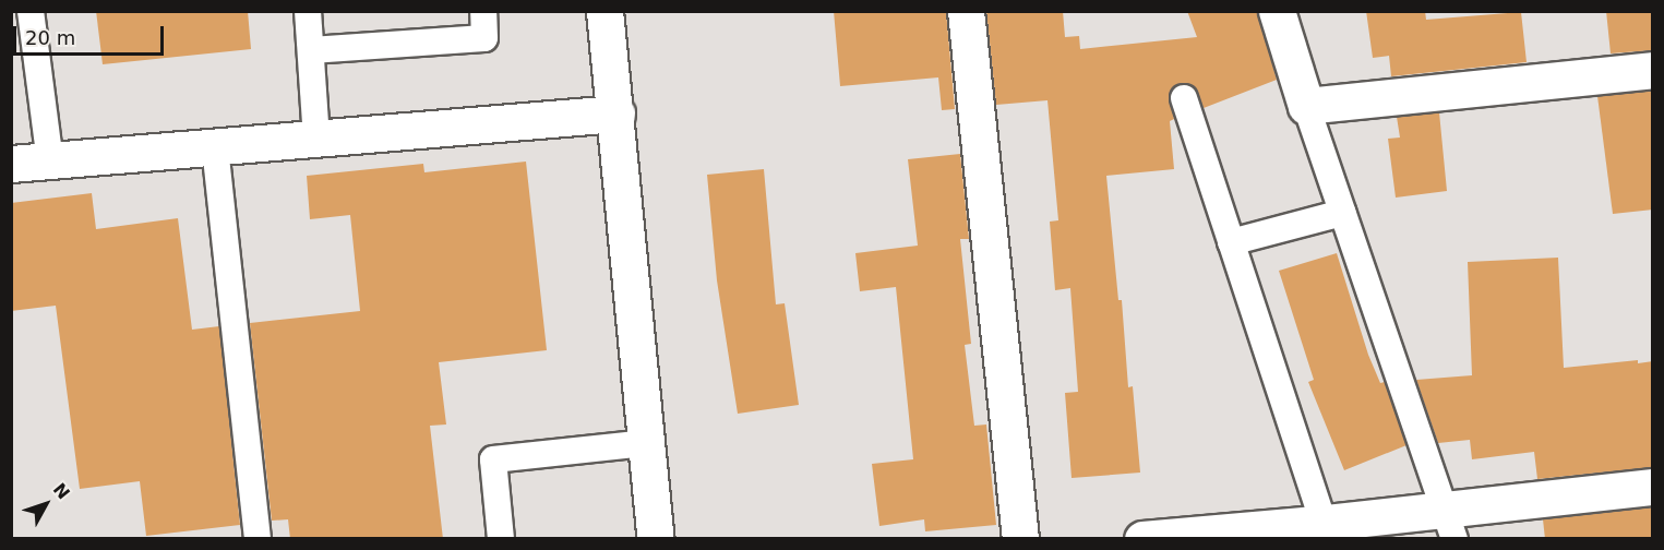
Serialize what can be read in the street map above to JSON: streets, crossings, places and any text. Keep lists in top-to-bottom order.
{
  "scale_bar": "20 m",
  "north": "top right"
}
